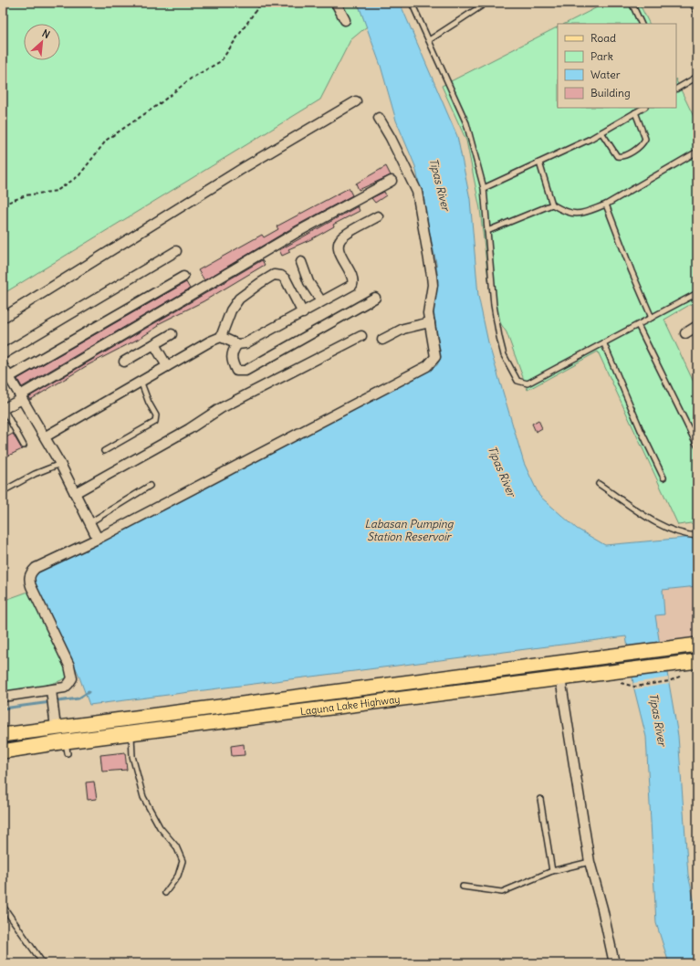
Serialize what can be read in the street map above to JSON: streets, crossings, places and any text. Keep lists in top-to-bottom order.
{
  "streets": {
    "main road": ["Laguna Lake Highway"]
  },
  "water": ["Tipas River", "Labasan Pumping Station Reservoir"],
  "legend": [
    "Road",
    "Park",
    "Water",
    "Building"
  ],
  "north": "top right"
}
